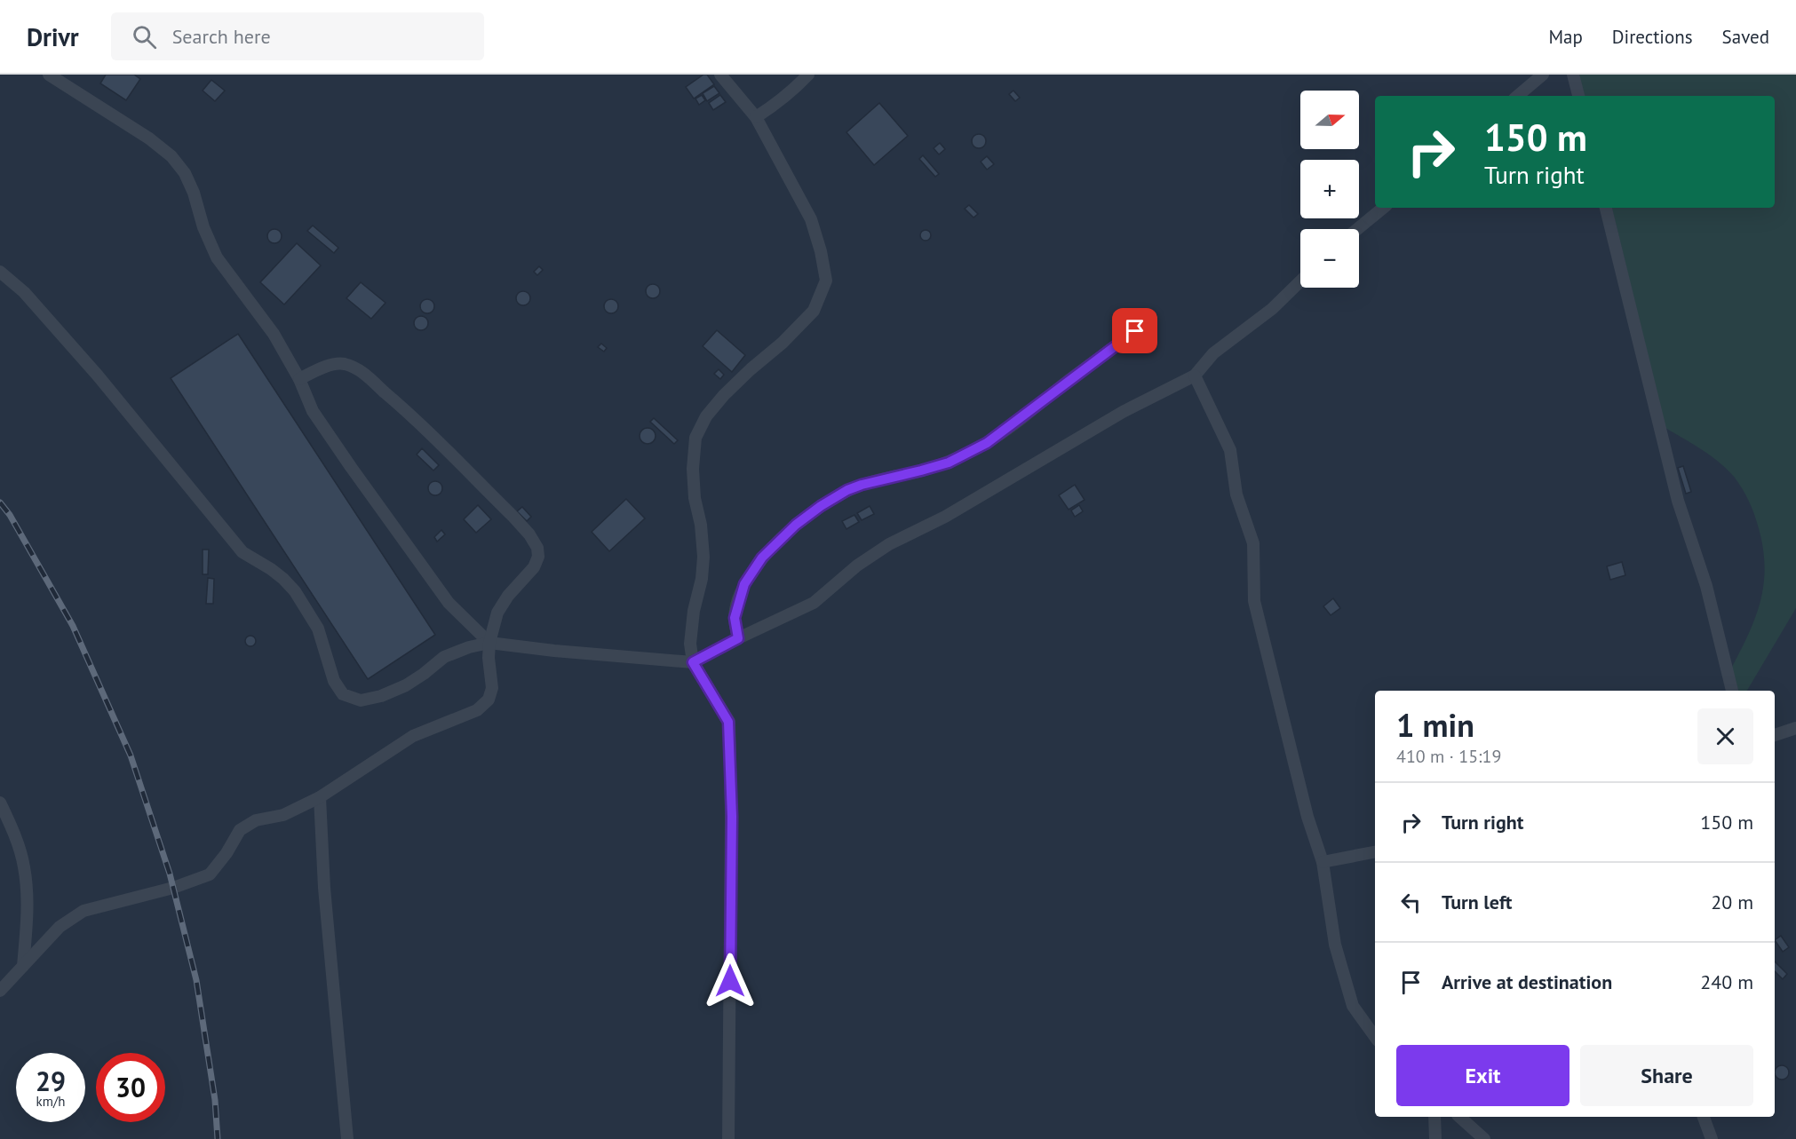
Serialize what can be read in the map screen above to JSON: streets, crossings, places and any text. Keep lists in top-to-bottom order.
{
  "north": "right",
  "page": {
    "header": "Drivr",
    "search": "Search here",
    "nav": ["Map", "Directions", "Saved"],
    "map_buttons": ["+", "−"],
    "turn": ["150 m", "Turn right"],
    "heading": ["1 min", "410 m · 15:19"],
    "list": [
      {
        "name": "Turn right",
        "value": "150 m"
      },
      {
        "name": "Turn left",
        "value": "20 m"
      },
      {
        "name": "Arrive at destination",
        "value": "240 m"
      }
    ],
    "buttons": ["Exit", "Share"],
    "speed": "29 km/h",
    "limit": "30"
  }
}
